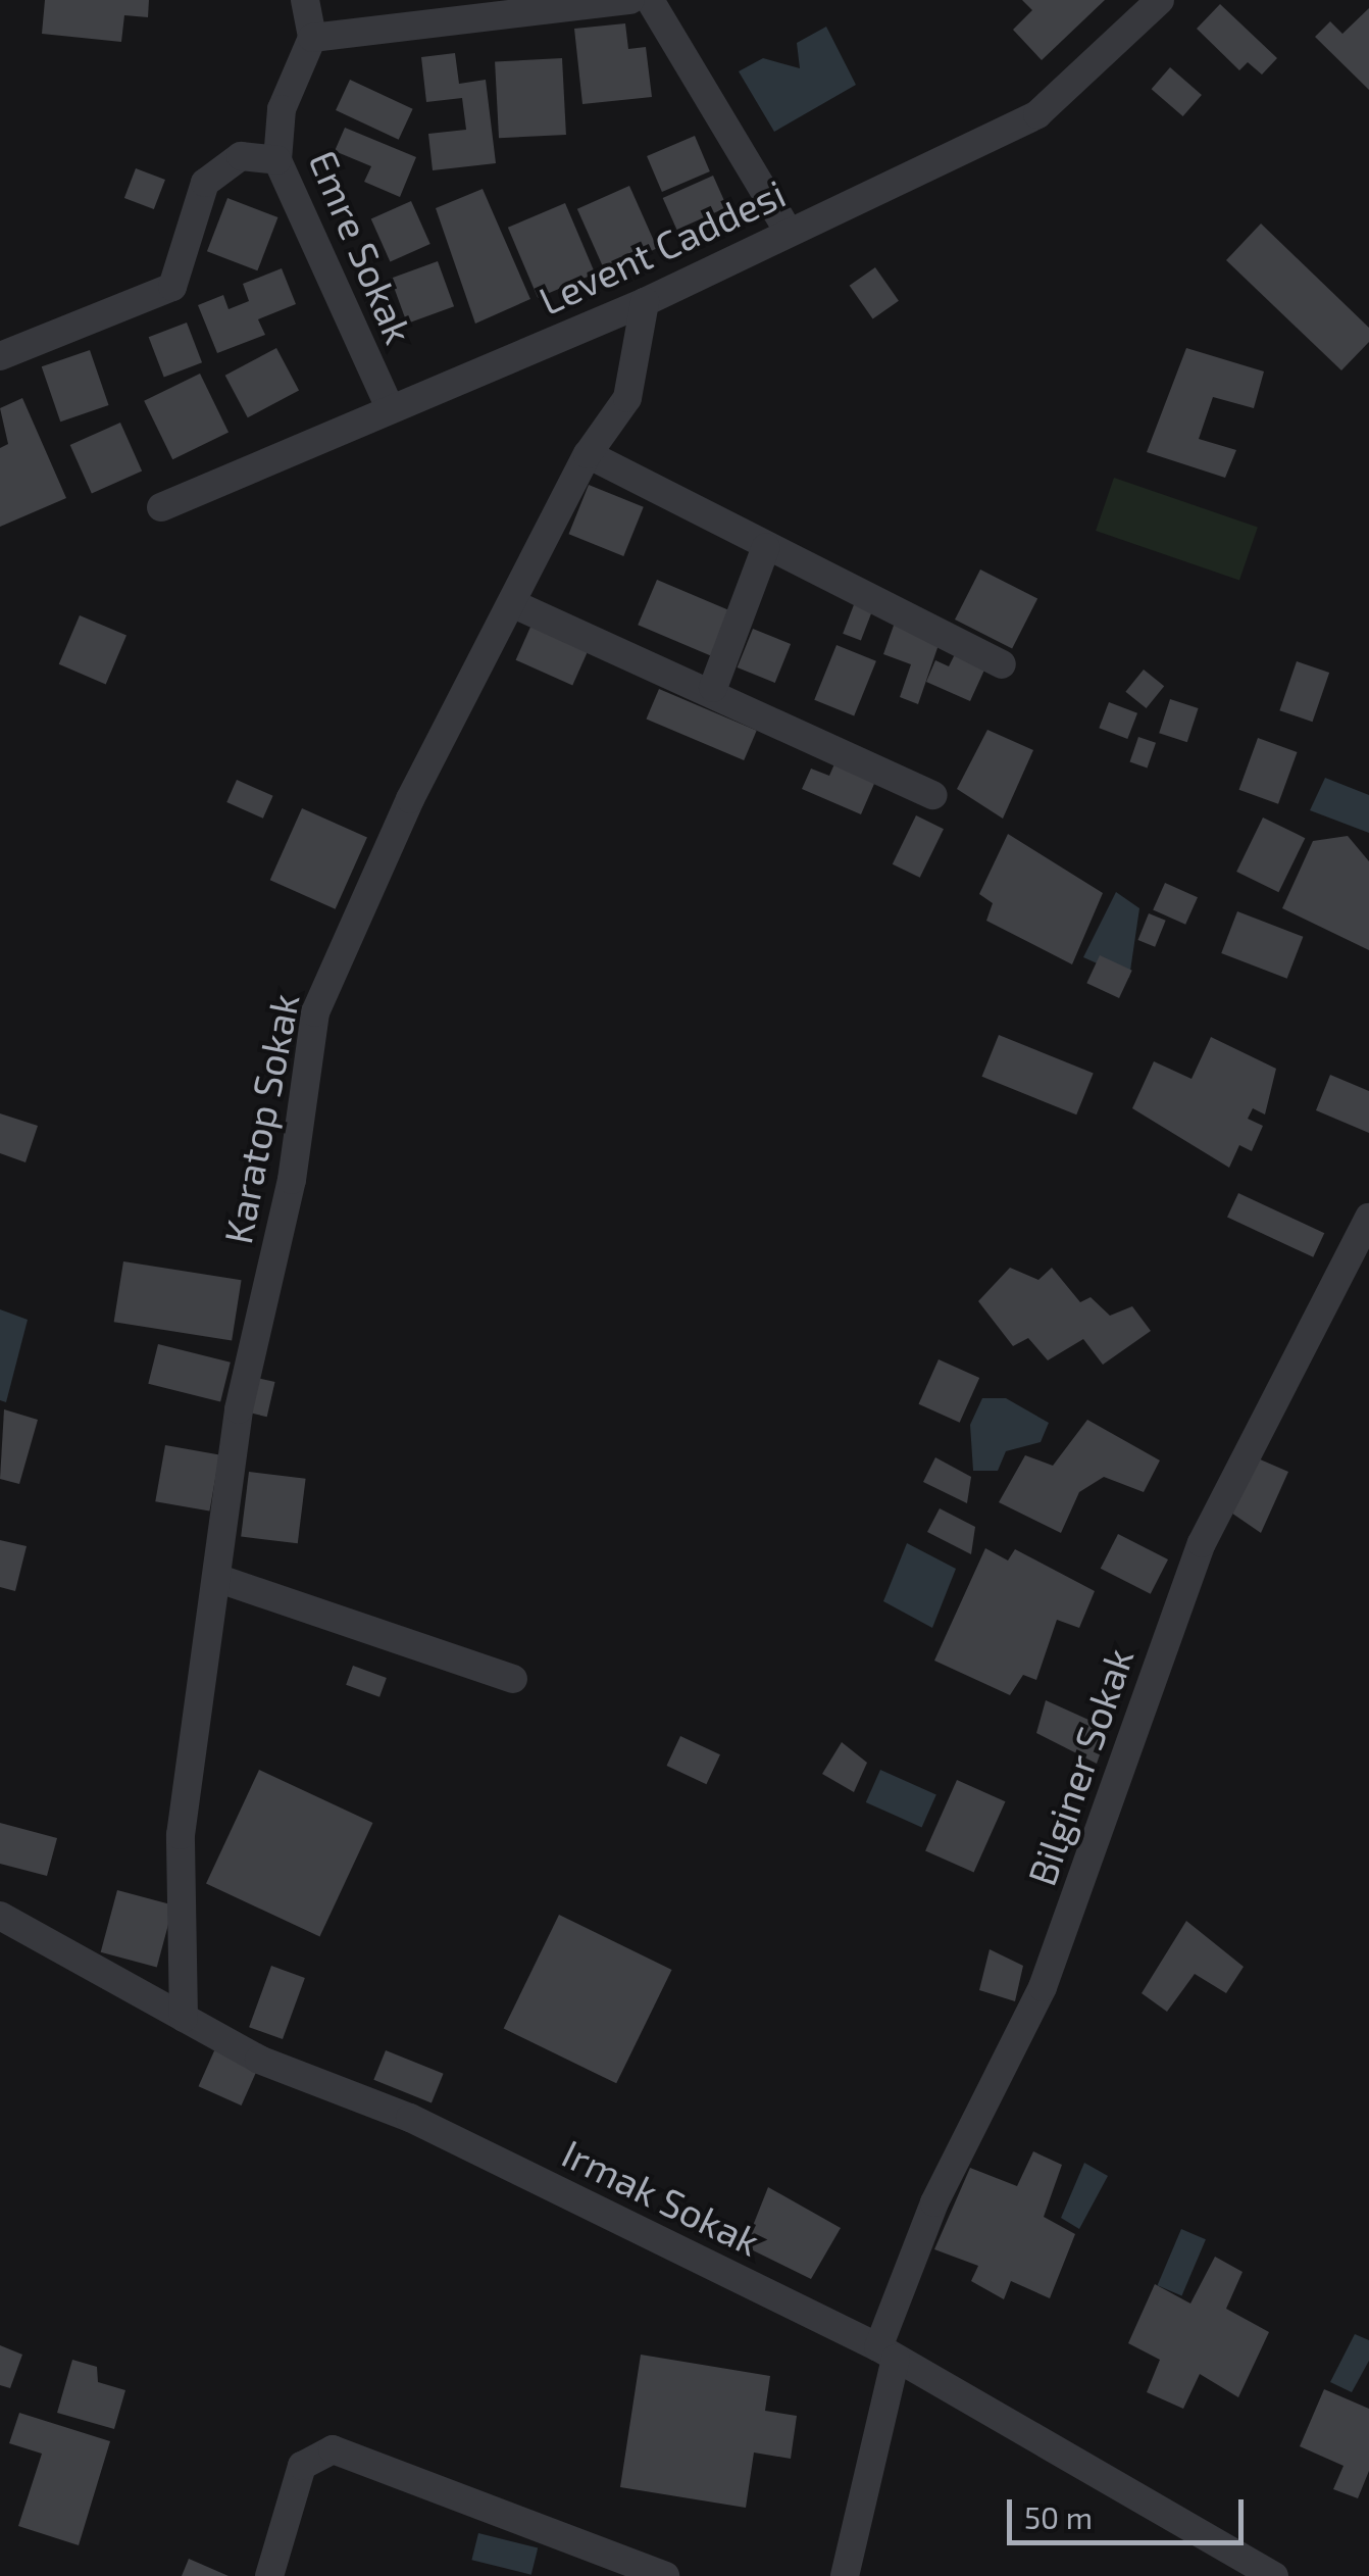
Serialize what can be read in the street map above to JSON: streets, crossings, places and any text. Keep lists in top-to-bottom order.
{
  "streets": {
    "street": [
      "Emre Sokak",
      "Levent Caddesi",
      "Karatop Sokak",
      "Bilginer Sokak",
      "Irmak Sokak"
    ]
  },
  "crossings": [
    ["Emre Sokak", "Levent Caddesi"],
    ["Levent Caddesi", "Karatop Sokak"],
    ["Karatop Sokak", "Irmak Sokak"],
    ["Bilginer Sokak", "Irmak Sokak"]
  ],
  "scale_bar": "50 m"
}
